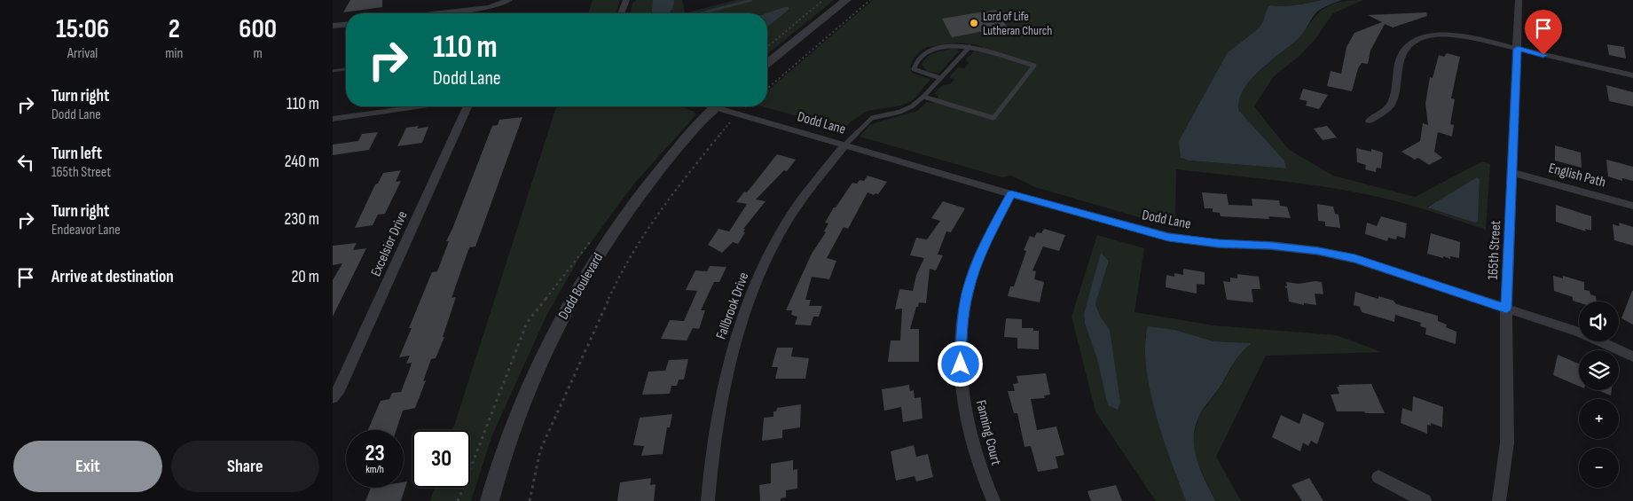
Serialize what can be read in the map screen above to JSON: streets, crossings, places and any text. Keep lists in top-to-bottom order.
{
  "streets": {
    "street": [
      "Dodd Lane",
      "English Path",
      "Excelsior Drive",
      "165th Street",
      "Dodd Boulevard",
      "Fallbrook Drive",
      "Fanning Court"
    ]
  },
  "crossings": [
    ["Dodd Lane", "165th Street"],
    ["Dodd Lane", "Fallbrook Drive"],
    ["Dodd Lane", "Fanning Court"],
    ["English Path", "165th Street"]
  ],
  "places": ["Lord of Life Lutheran Church"],
  "page": {
    "eta": [
      "15:06",
      "Arrival",
      "2",
      "min",
      "600",
      "m"
    ],
    "turn": ["110 m", "Dodd Lane"],
    "list": [
      {
        "name": "Turn right",
        "note": "Dodd Lane",
        "value": "110 m"
      },
      {
        "name": "Turn left",
        "note": "165th Street",
        "value": "240 m"
      },
      {
        "name": "Turn right",
        "note": "Endeavor Lane",
        "value": "230 m"
      },
      {
        "name": "Arrive at destination",
        "value": "20 m"
      }
    ],
    "map_buttons": ["+", "−"],
    "speed": "23 km/h",
    "limit": "30",
    "buttons": ["Exit", "Share"]
  }
}
